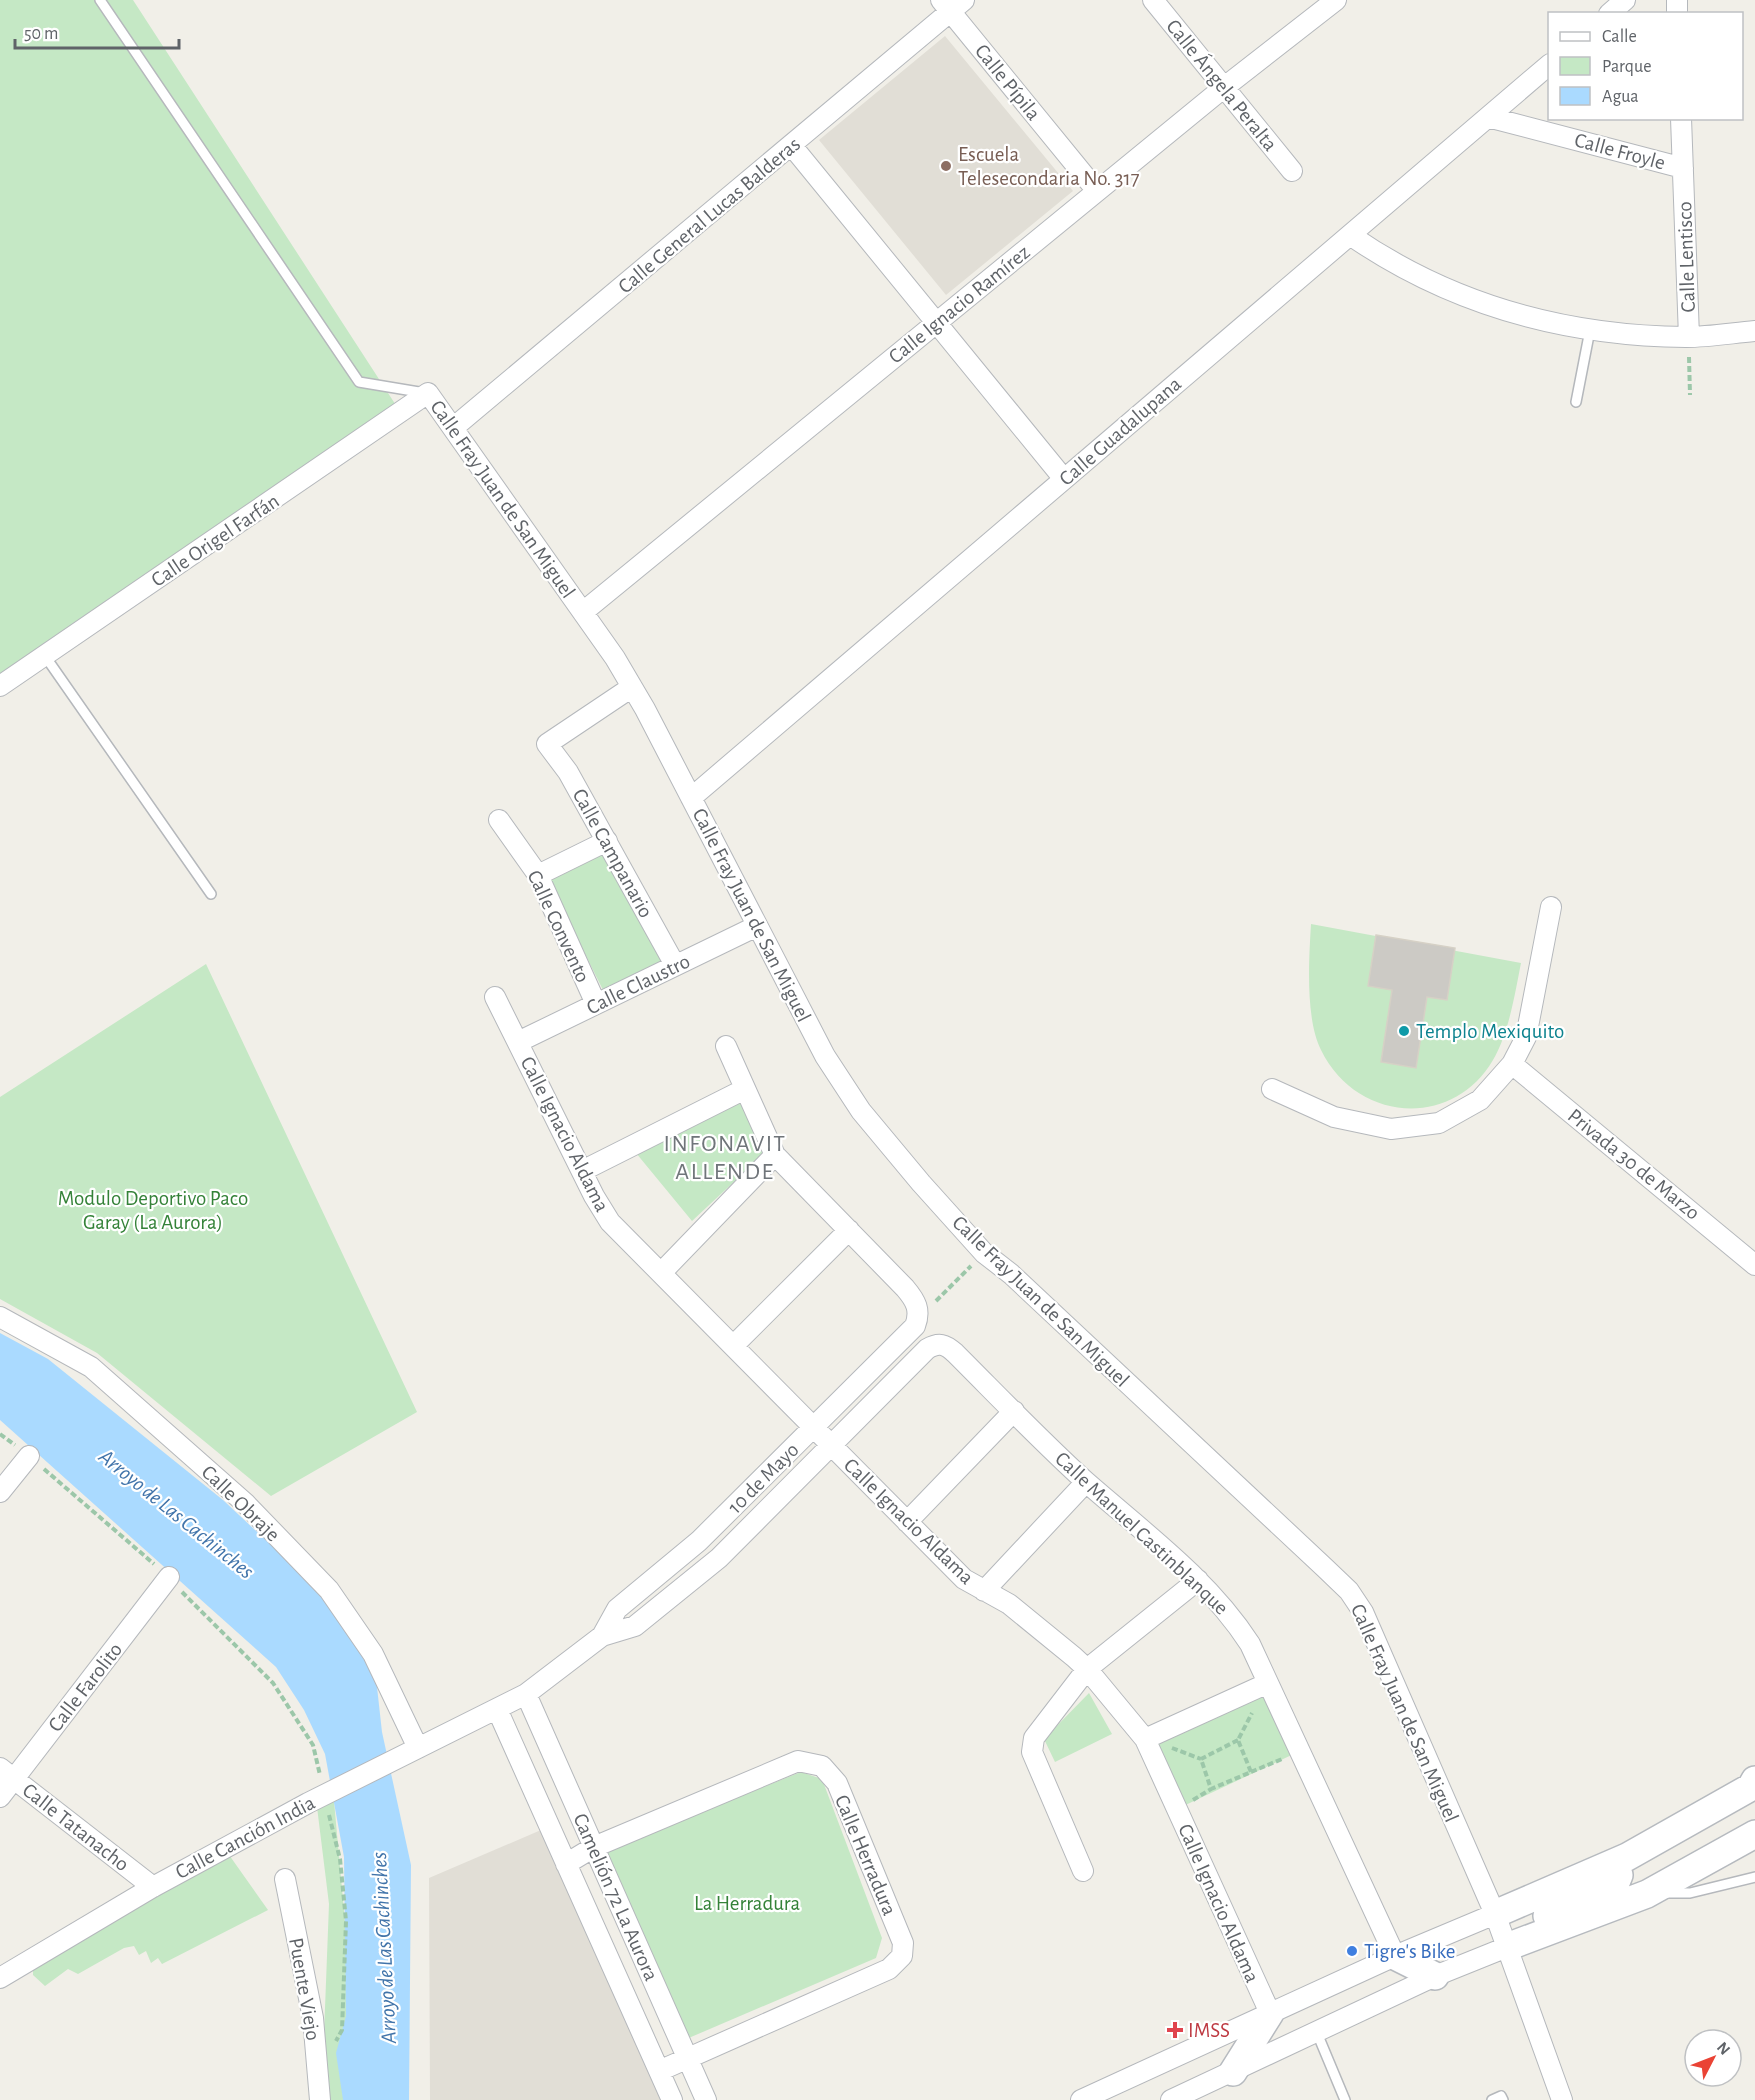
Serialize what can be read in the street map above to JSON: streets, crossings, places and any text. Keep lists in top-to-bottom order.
{
  "streets": {
    "street": [
      "Calle Pípila",
      "Calle Ángela Peralta",
      "Calle Froyle",
      "Calle General Lucas Balderas",
      "Calle Lentisco",
      "Calle Ignacio Ramírez",
      "Calle Guadalupana",
      "Calle Fray Juan de San Miguel",
      "Calle Origel Farfán",
      "Calle Campanario",
      "Calle Convento",
      "Calle Claustro",
      "Calle Ignacio Aldama",
      "Privada 30 de Marzo",
      "10 de Mayo",
      "Calle Obraje",
      "Calle Manuel Castinblanque",
      "Calle Farolito",
      "Calle Tatanacho",
      "Calle Canción India",
      "Calle Herradura",
      "Camelión 72 La Aurora",
      "Puente Viejo"
    ]
  },
  "crossings": [
    ["Calle Pípila", "Calle General Lucas Balderas"],
    ["Calle Pípila", "Calle Ignacio Ramírez"],
    ["Calle Ángela Peralta", "Calle Ignacio Ramírez"],
    ["Calle Froyle", "Calle Lentisco"],
    ["Calle Froyle", "Calle Guadalupana"],
    ["Calle General Lucas Balderas", "Calle Fray Juan de San Miguel"],
    ["Calle Ignacio Ramírez", "Calle Fray Juan de San Miguel"],
    ["Calle Guadalupana", "Calle Fray Juan de San Miguel"],
    ["Calle Fray Juan de San Miguel", "Calle Origel Farfán"],
    ["Calle Fray Juan de San Miguel", "Calle Campanario"],
    ["Calle Fray Juan de San Miguel", "Calle Claustro"],
    ["Calle Campanario", "Calle Claustro"],
    ["Calle Convento", "Calle Claustro"],
    ["Calle Claustro", "Calle Ignacio Aldama"],
    ["Calle Ignacio Aldama", "10 de Mayo"],
    ["10 de Mayo", "Calle Manuel Castinblanque"],
    ["10 de Mayo", "Calle Canción India"],
    ["10 de Mayo", "Camelión 72 La Aurora"],
    ["Calle Obraje", "Calle Canción India"],
    ["Calle Farolito", "Calle Tatanacho"],
    ["Calle Tatanacho", "Calle Canción India"],
    ["Calle Canción India", "Camelión 72 La Aurora"],
    ["Calle Herradura", "Camelión 72 La Aurora"]
  ],
  "districts": ["INFONAVIT ALLENDE"],
  "water": ["Arroyo de Las Cachinches"],
  "parks": ["Modulo Deportivo Paco Garay (La Aurora)", "La Herradura"],
  "places": {
    "other": ["Escuela Telesecondaria No. 317", "Templo Mexiquito", "Tigre's Bike"],
    "health": ["IMSS"]
  },
  "legend": ["Calle", "Parque", "Agua"],
  "scale_bar": "50 m",
  "north": "top right"
}
